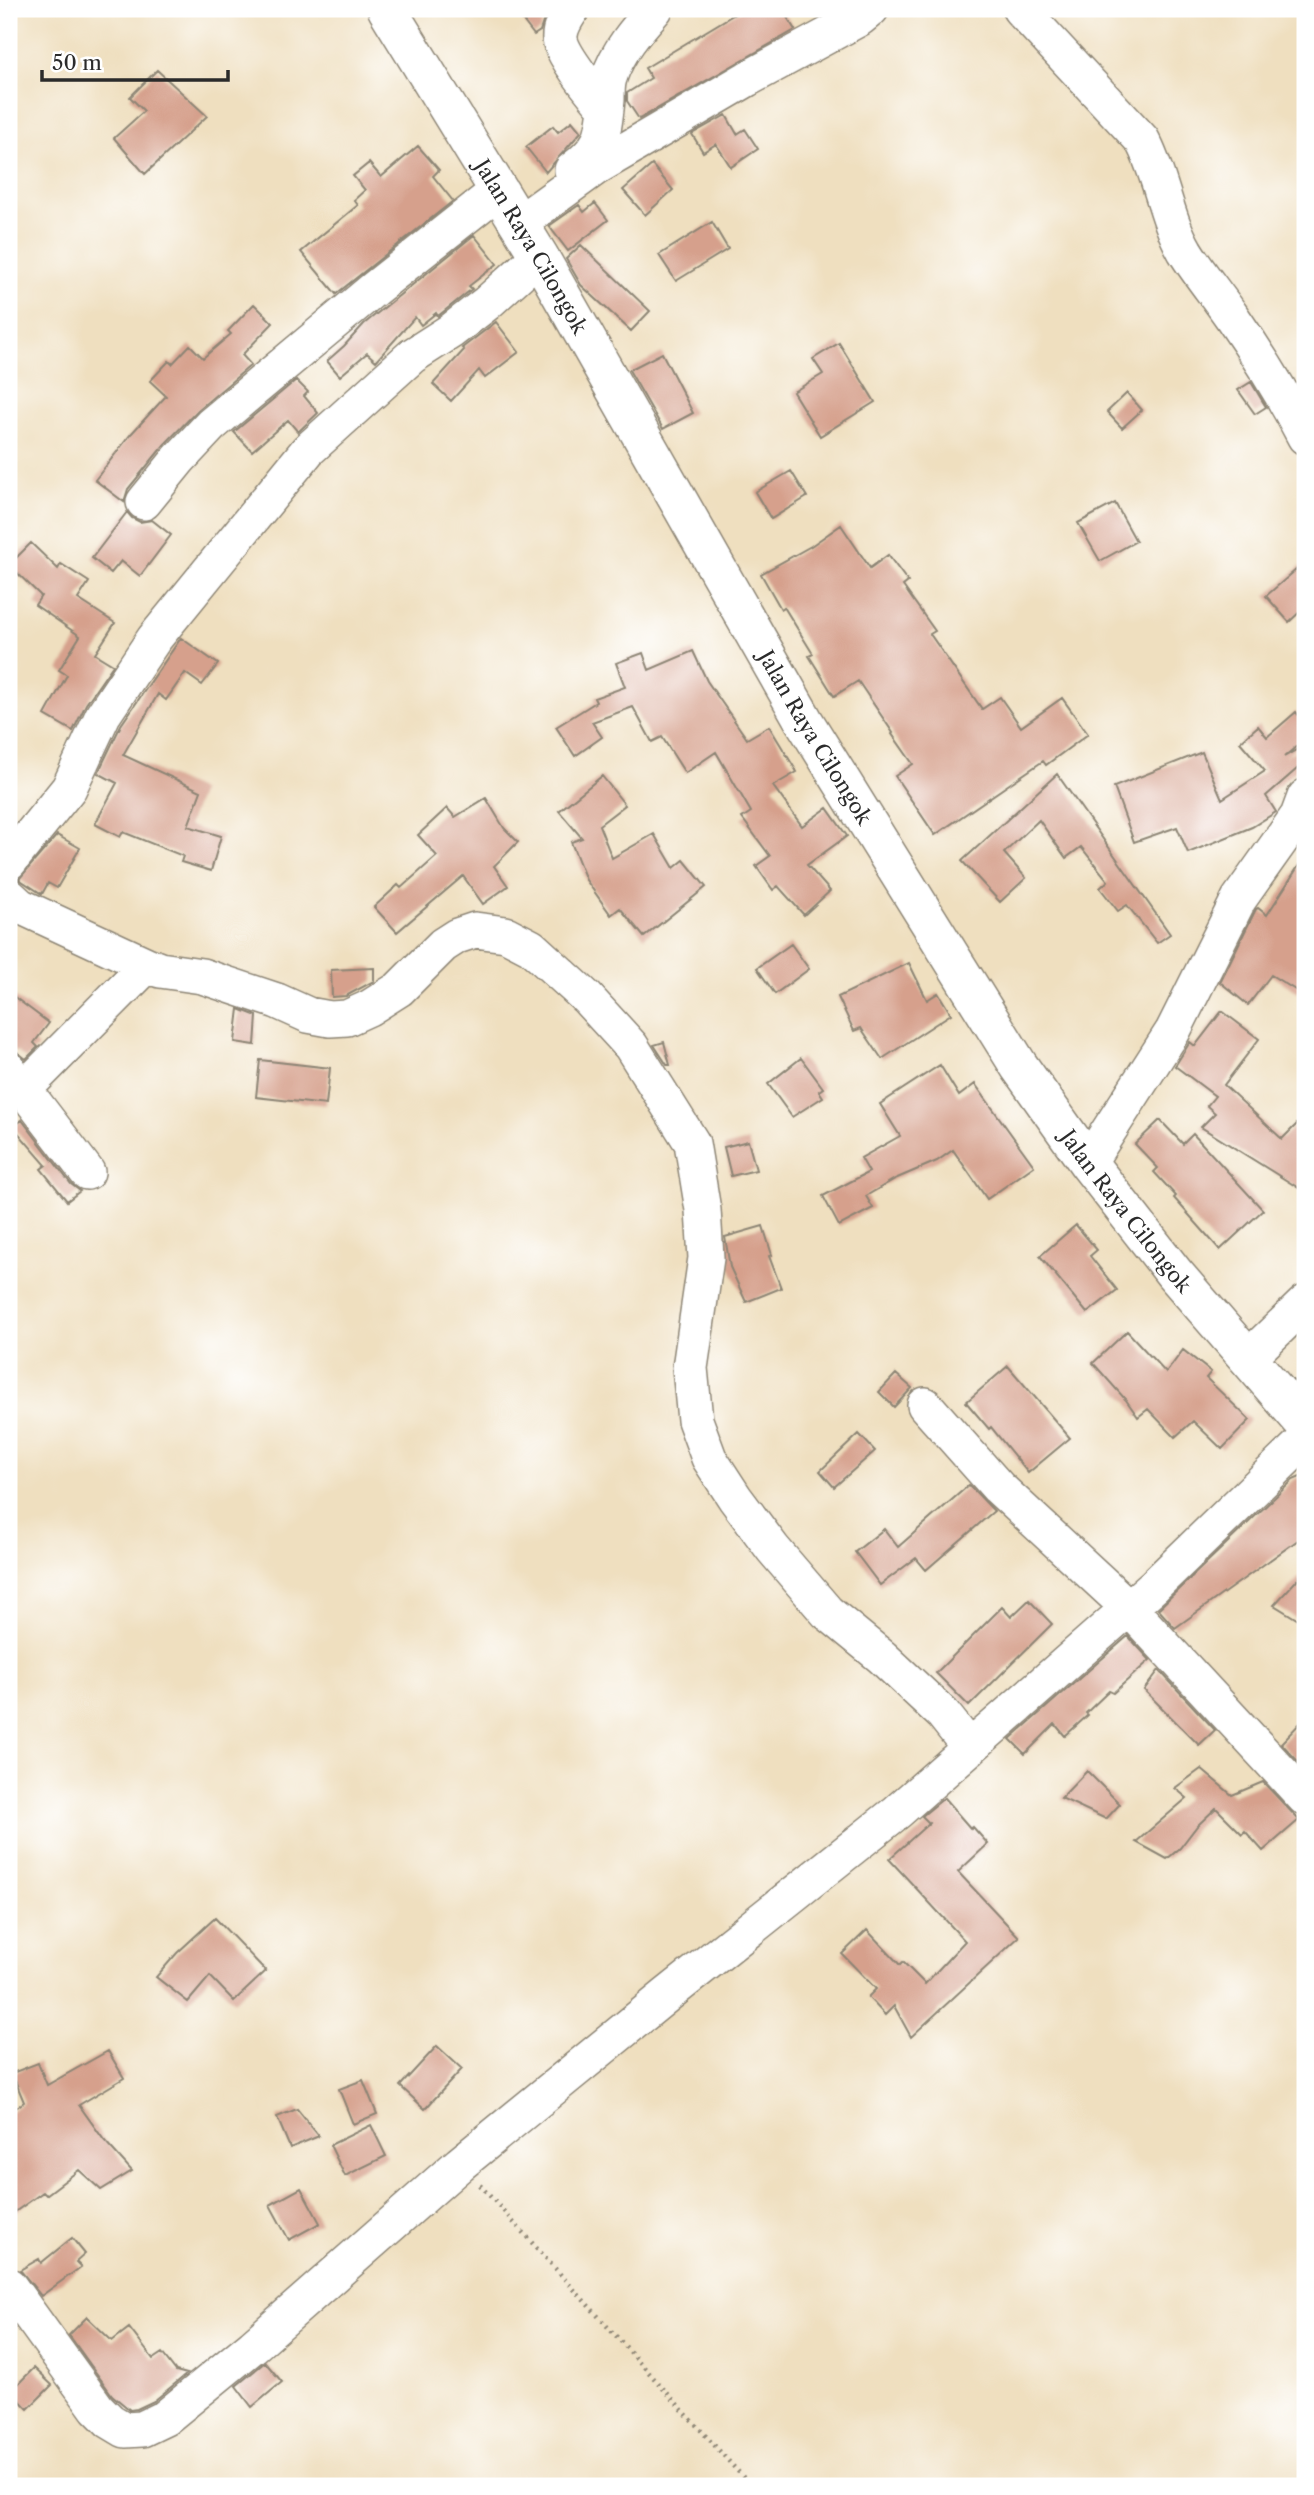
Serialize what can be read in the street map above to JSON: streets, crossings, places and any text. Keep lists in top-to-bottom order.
{
  "streets": {
    "highway": ["Jalan Raya Cilongok"]
  },
  "scale_bar": "50 m"
}
